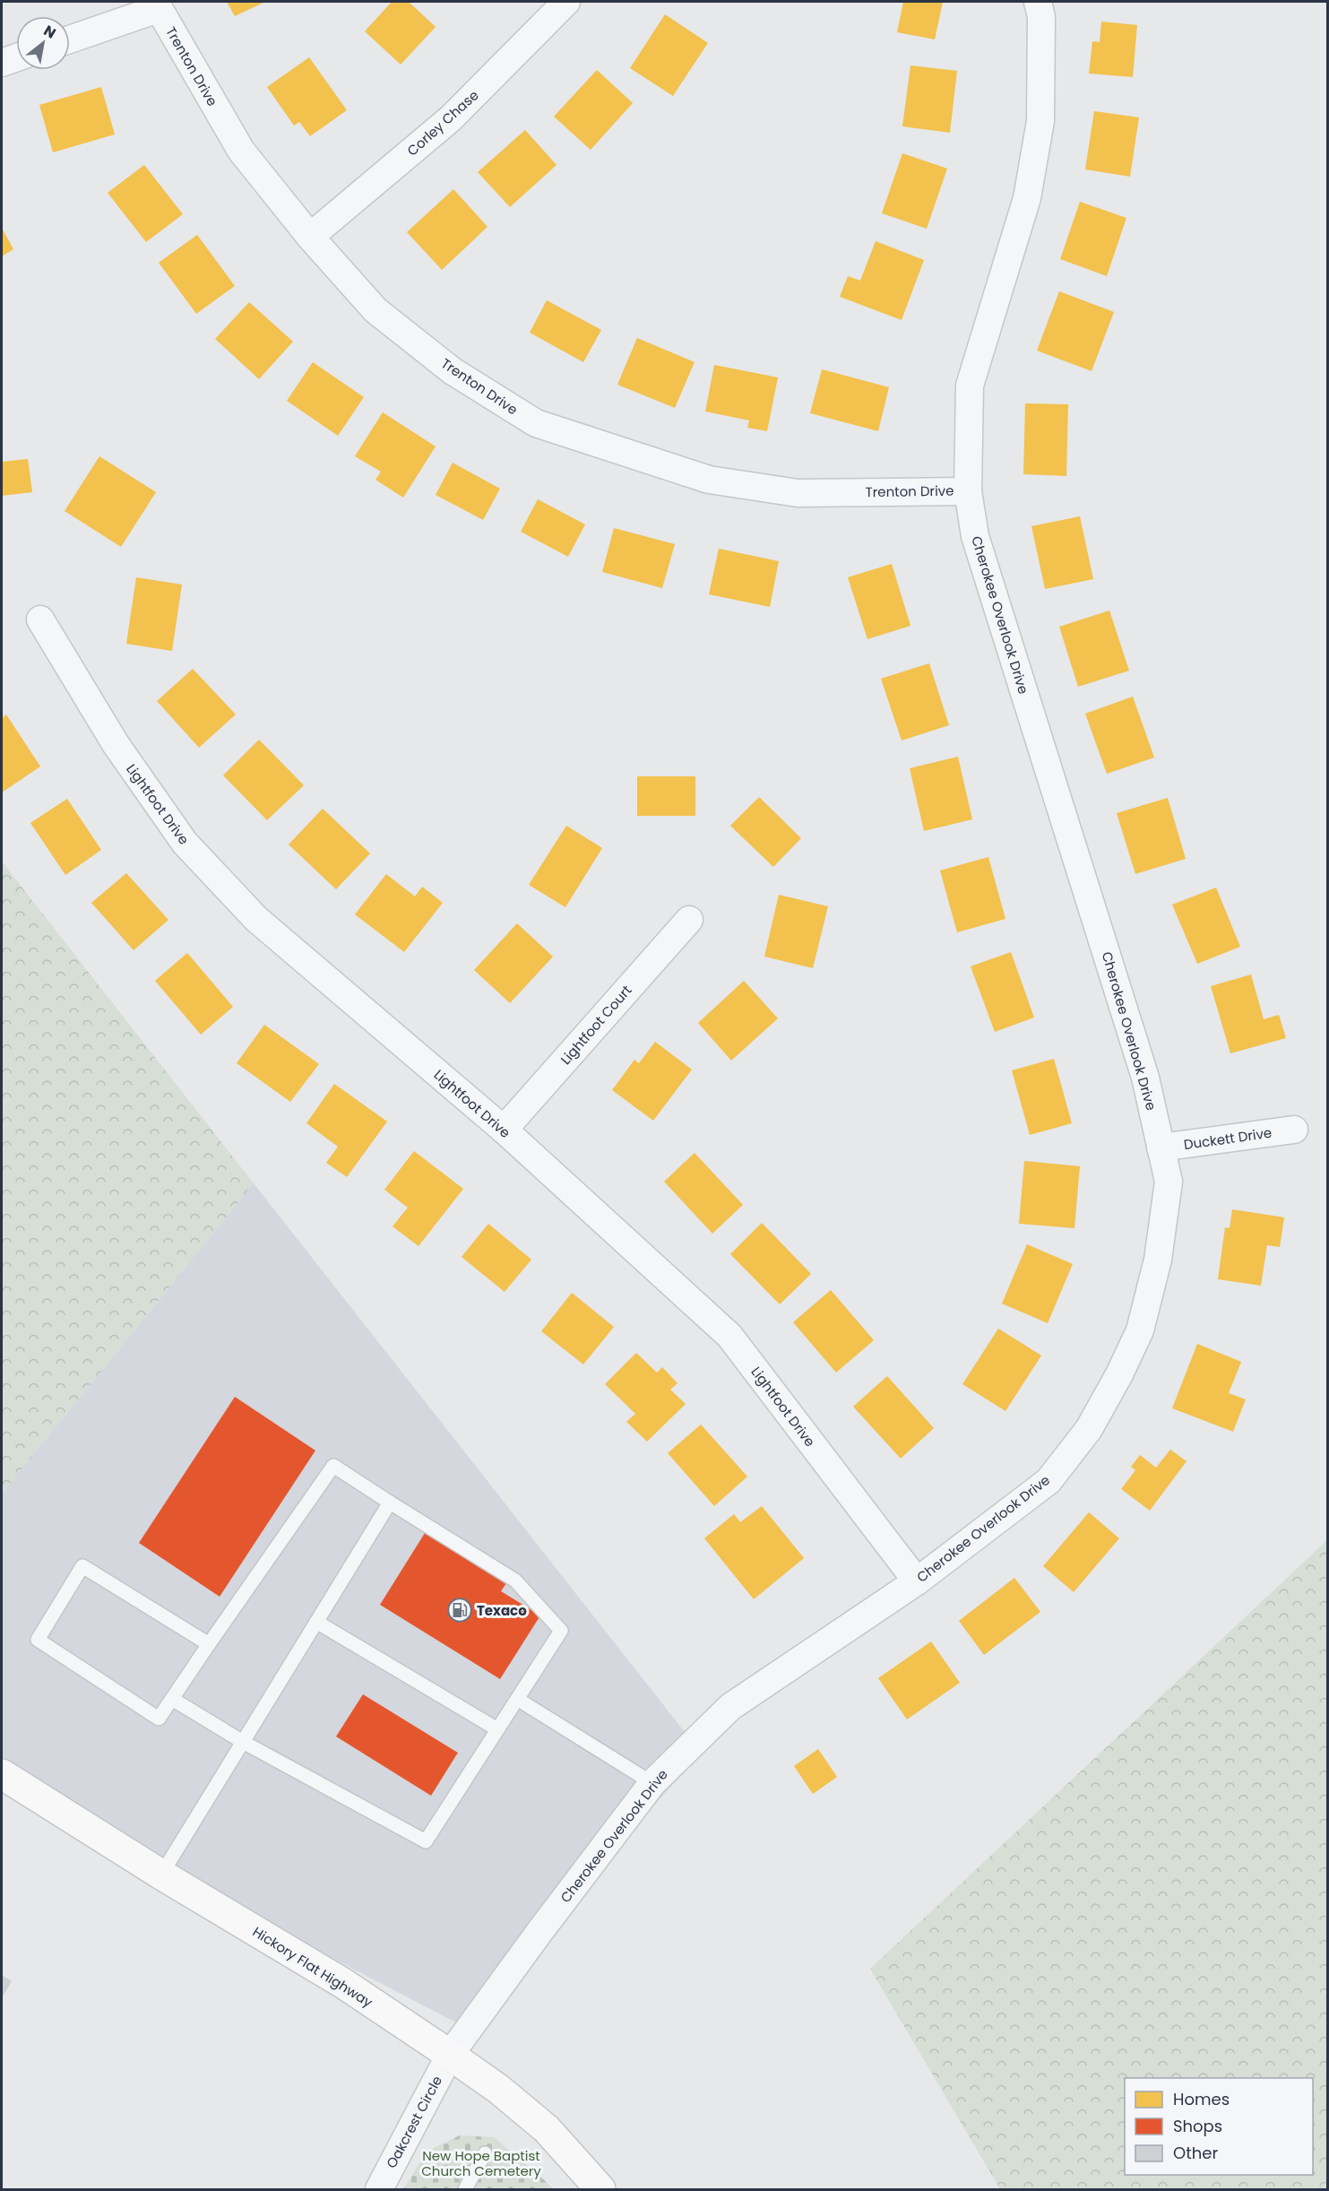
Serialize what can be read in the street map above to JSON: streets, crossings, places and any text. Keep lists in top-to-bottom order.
{
  "streets": {
    "main road": ["Hickory Flat Highway"],
    "street": [
      "Trenton Drive",
      "Corley Chase",
      "Cherokee Overlook Drive",
      "Lightfoot Drive",
      "Lightfoot Court",
      "Duckett Drive",
      "Oakcrest Circle"
    ]
  },
  "crossings": [
    ["Trenton Drive", "Corley Chase"],
    ["Trenton Drive", "Cherokee Overlook Drive"],
    ["Cherokee Overlook Drive", "Lightfoot Drive"],
    ["Cherokee Overlook Drive", "Duckett Drive"],
    ["Cherokee Overlook Drive", "Hickory Flat Highway"],
    ["Cherokee Overlook Drive", "Oakcrest Circle"],
    ["Lightfoot Drive", "Lightfoot Court"],
    ["Hickory Flat Highway", "Oakcrest Circle"]
  ],
  "parks": ["New Hope Baptist Church Cemetery"],
  "places": {
    "fuel station": ["Texaco"]
  },
  "legend": ["Homes", "Shops", "Other"],
  "north": "top right"
}
